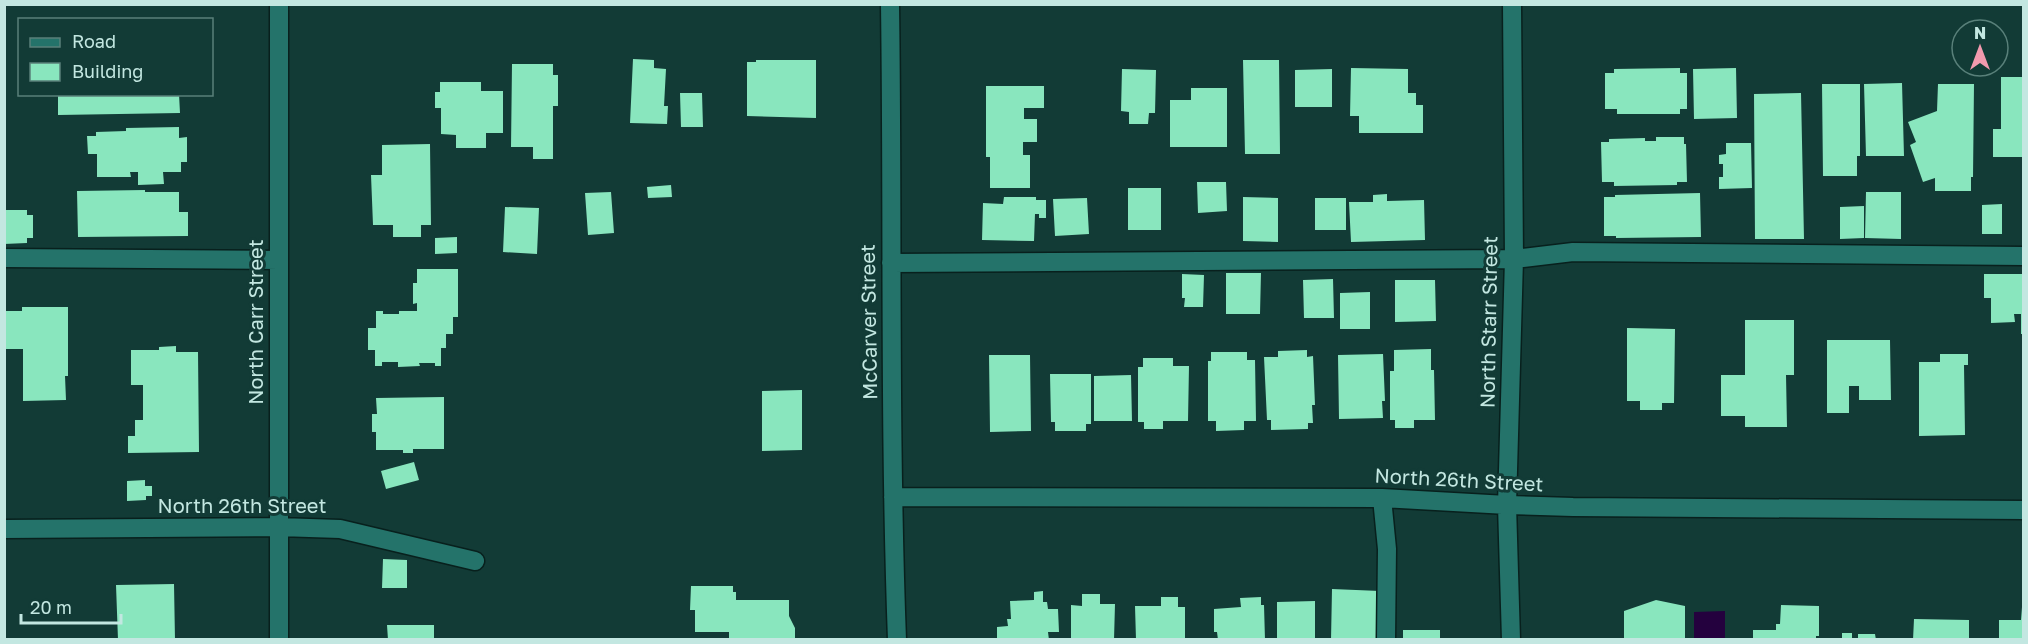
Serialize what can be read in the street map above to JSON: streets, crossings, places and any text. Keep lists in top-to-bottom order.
{
  "streets": {
    "street": [
      "North Carr Street",
      "McCarver Street",
      "North Starr Street",
      "North 26th Street"
    ]
  },
  "crossings": [
    ["North Carr Street", "North 26th Street"],
    ["McCarver Street", "North 26th Street"],
    ["North Starr Street", "North 26th Street"]
  ],
  "legend": ["Road", "Building"],
  "scale_bar": "20 m",
  "north": "top"
}
